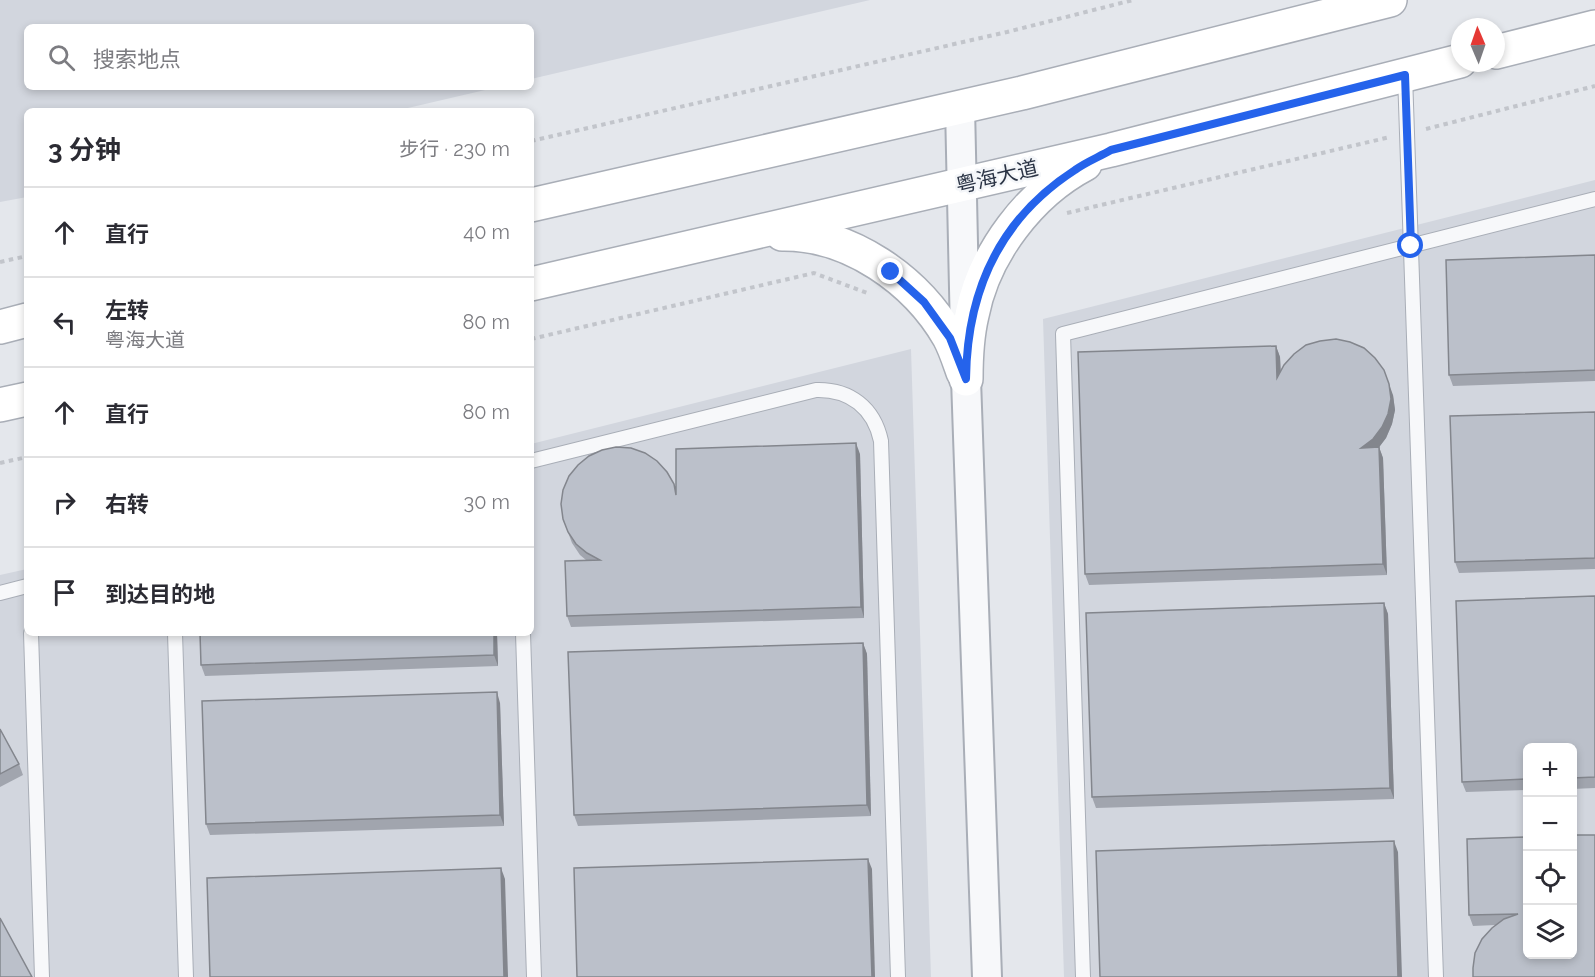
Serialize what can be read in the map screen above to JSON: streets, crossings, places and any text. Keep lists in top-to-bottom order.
{
  "streets": {
    "main road": ["粤海大道"]
  },
  "north": "top",
  "page": {
    "search": "搜索地点",
    "heading": ["3 分钟", "步行 · 230 m"],
    "list": [
      ["直行", "40 m"],
      ["左转", "粤海大道", "80 m"],
      ["直行", "80 m"],
      ["右转", "30 m"],
      "到达目的地"
    ],
    "map_buttons": ["+", "−"]
  }
}
